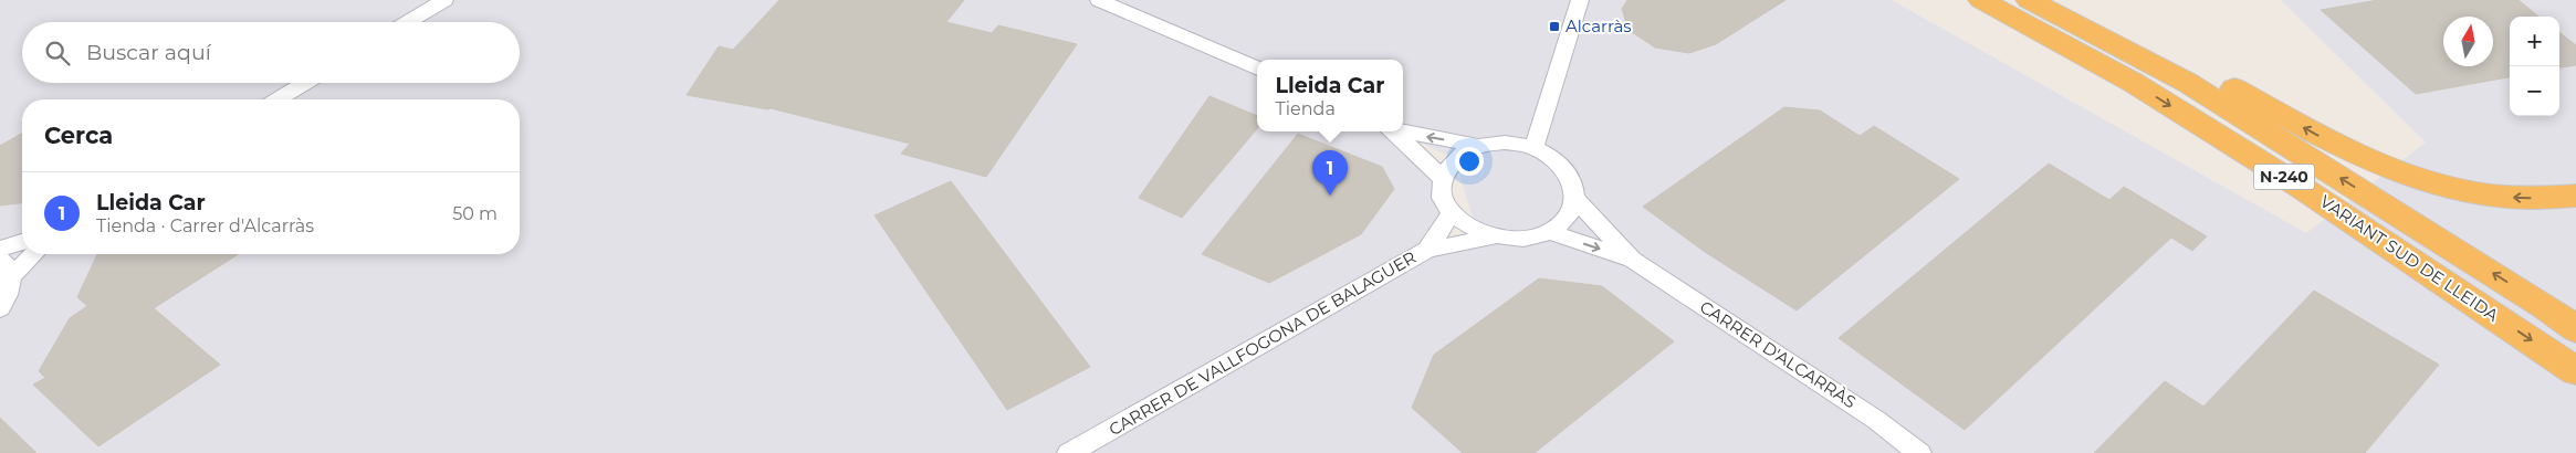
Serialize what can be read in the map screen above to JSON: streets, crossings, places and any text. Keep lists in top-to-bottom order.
{
  "streets": {
    "highway": ["N-240", "VARIANT SUD DE LLEIDA"],
    "street": ["CARRER DE VALLFOGONA DE BALAGUER", "CARRER D'ALCARRÀS"]
  },
  "crossings": [
    ["N-240", "VARIANT SUD DE LLEIDA"]
  ],
  "places": {
    "transit": ["Alcarràs"]
  },
  "north": "top",
  "page": {
    "map_buttons": ["+", "−"],
    "search": "Buscar aquí",
    "popup": ["Lleida Car", "Tienda"],
    "heading": "Cerca",
    "pins": "1",
    "list": [
      {
        "mark": "1",
        "name": "Lleida Car",
        "note": "Tienda · Carrer d'Alcarràs",
        "value": "50 m"
      }
    ]
  }
}
